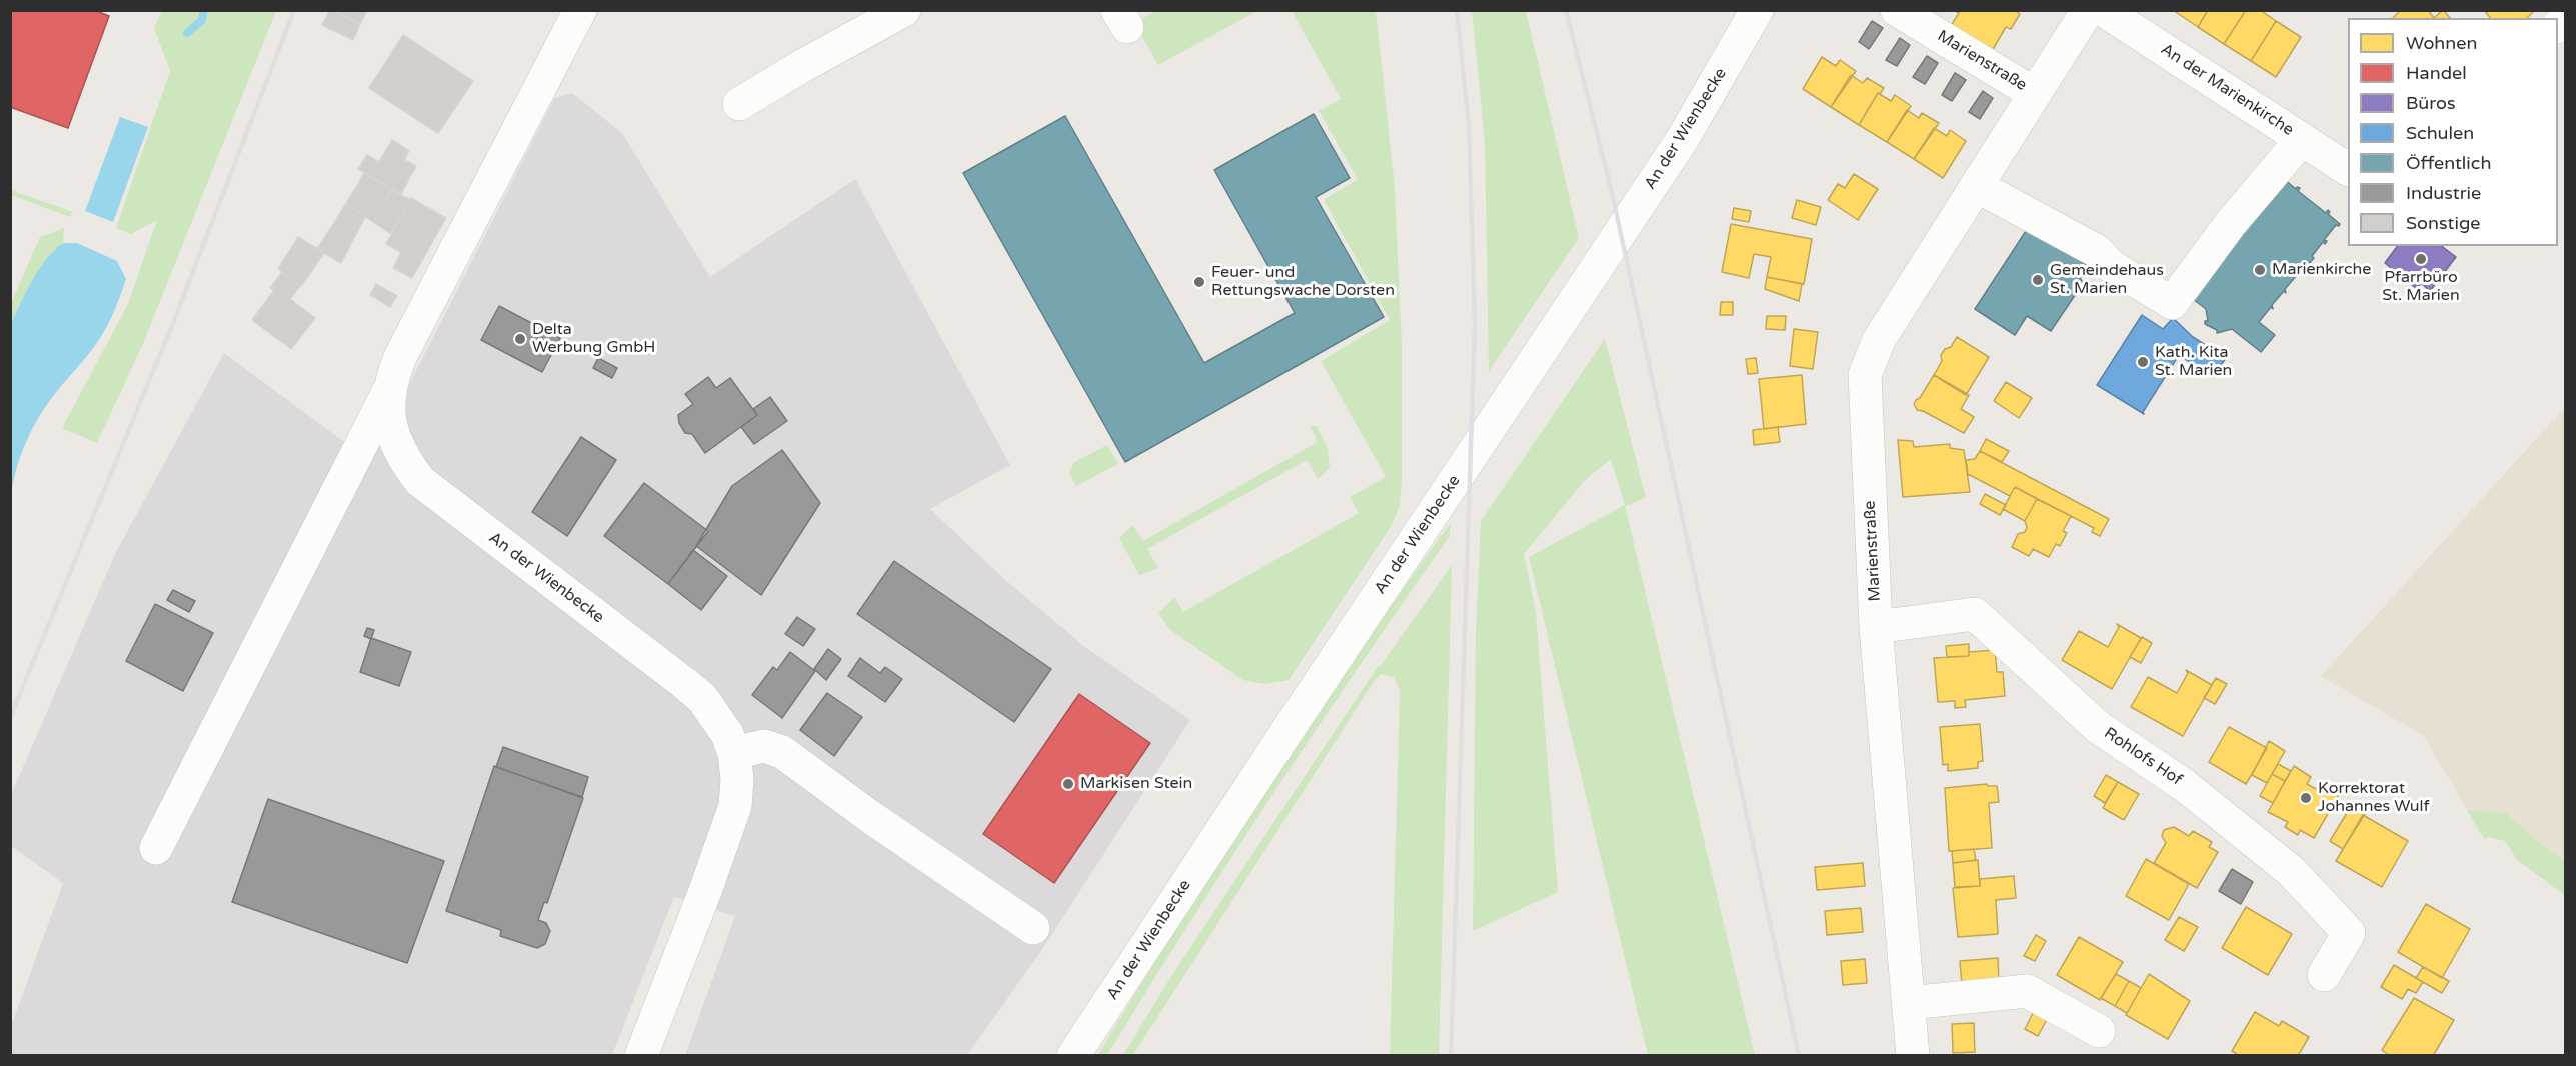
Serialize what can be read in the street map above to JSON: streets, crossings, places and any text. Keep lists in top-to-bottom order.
{
  "streets": {
    "street": [
      "Marienstraße",
      "An der Marienkirche",
      "An der Wienbecke",
      "Rohlofs Hof"
    ]
  },
  "crossings": [
    ["Marienstraße", "Rohlofs Hof"]
  ],
  "places": [
    "Pfarrbüro St. Marien",
    "Marienkirche",
    "Gemeindehaus St. Marien",
    "Feuer- und Rettungswache Dorsten",
    "Delta Werbung GmbH",
    "Kath. Kita St. Marien",
    "Markisen Stein",
    "Korrektorat Johannes Wulf"
  ],
  "legend": [
    "Wohnen",
    "Handel",
    "Büros",
    "Schulen",
    "Öffentlich",
    "Industrie",
    "Sonstige"
  ]
}
